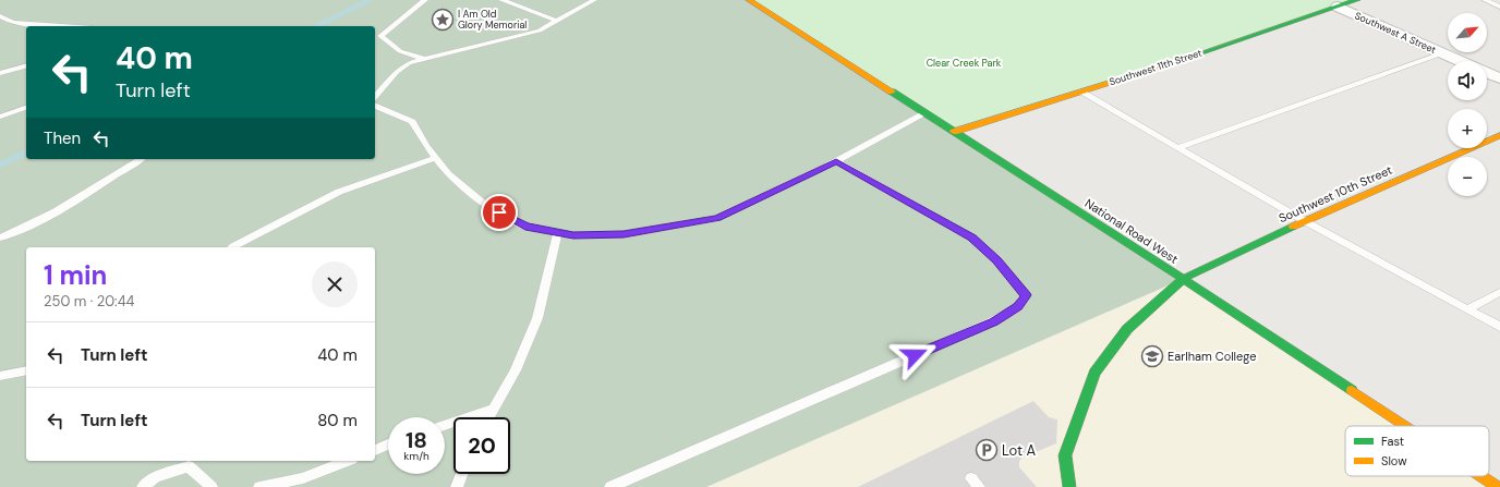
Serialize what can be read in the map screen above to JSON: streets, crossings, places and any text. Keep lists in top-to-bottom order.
{
  "streets": {
    "street": [
      "Southwest A Street",
      "Southwest 11th Street",
      "Southwest 10th Street",
      "National Road West"
    ]
  },
  "crossings": [
    ["Southwest A Street", "Southwest 11th Street"],
    ["Southwest 11th Street", "National Road West"],
    ["Southwest 10th Street", "National Road West"]
  ],
  "parks": ["Clear Creek Park"],
  "places": {
    "place": ["I Am Old Glory Memorial"],
    "school or university": ["Earlham College"],
    "parking": ["Lot A"]
  },
  "legend": ["Fast", "Slow"],
  "north": "top right",
  "page": {
    "map_buttons": ["+", "−"],
    "turn": ["40 m", "Turn left"],
    "then": "Then",
    "heading": ["1 min", "250 m · 20:44"],
    "list": [
      {
        "name": "Turn left",
        "value": "40 m"
      },
      {
        "name": "Turn left",
        "value": "80 m"
      }
    ],
    "speed": "18 km/h",
    "limit": "20"
  }
}
